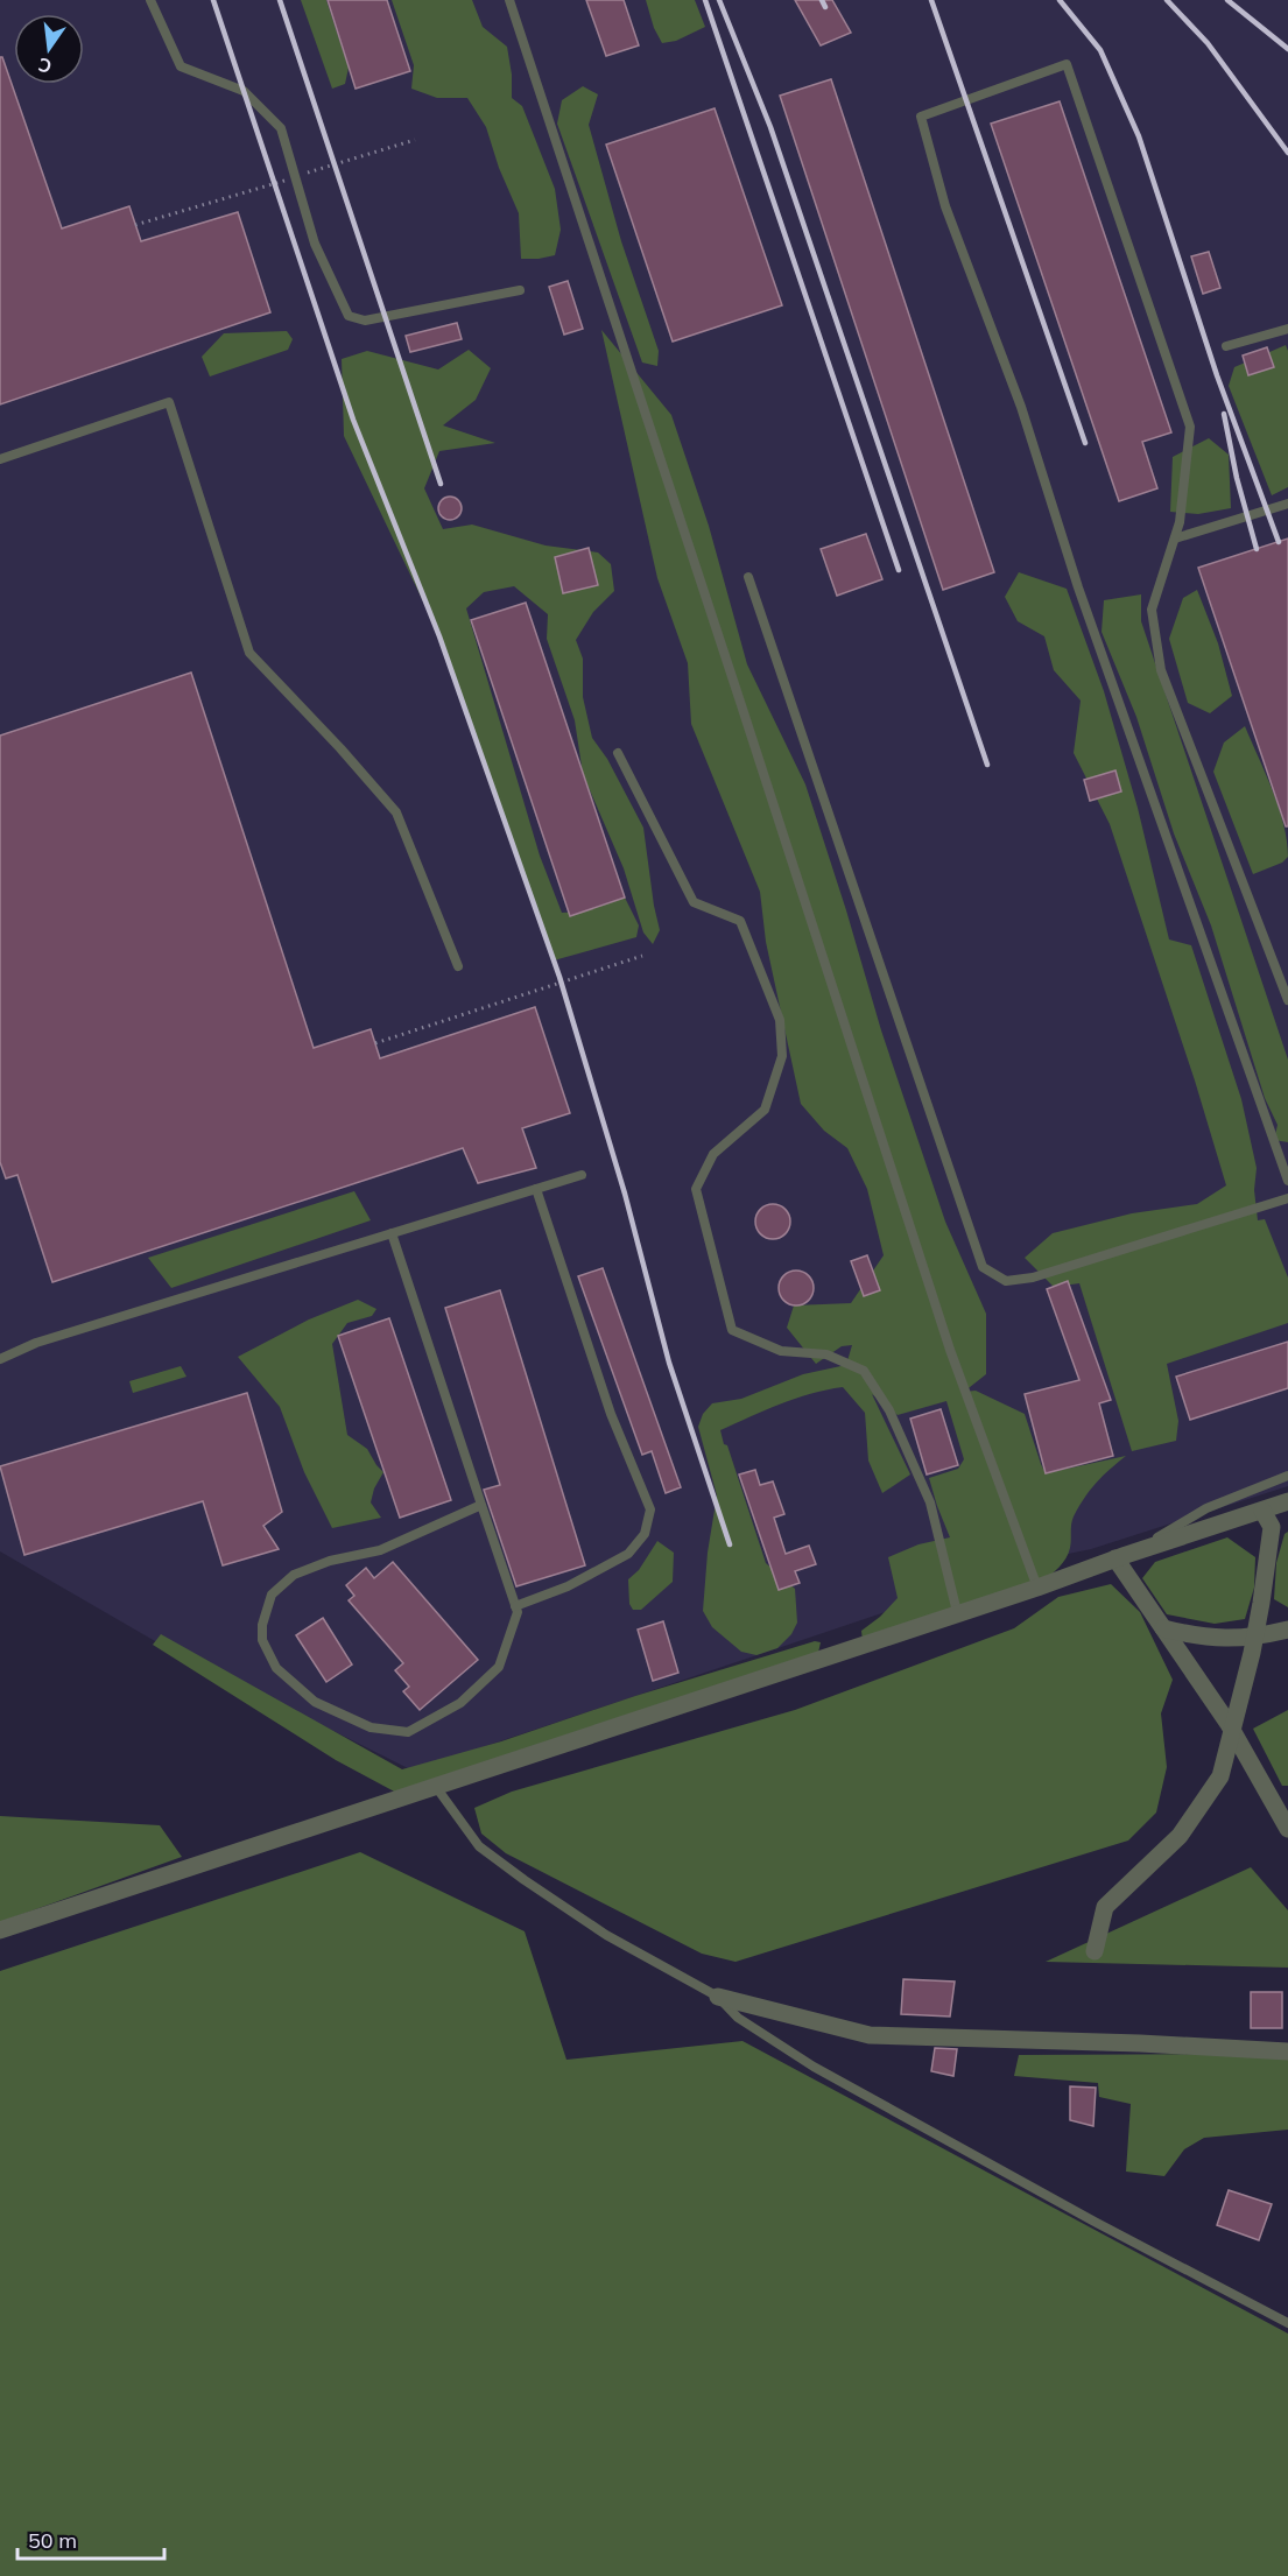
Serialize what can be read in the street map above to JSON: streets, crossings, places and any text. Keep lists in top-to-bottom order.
{
  "scale_bar": "50 m",
  "north": "bottom"
}
